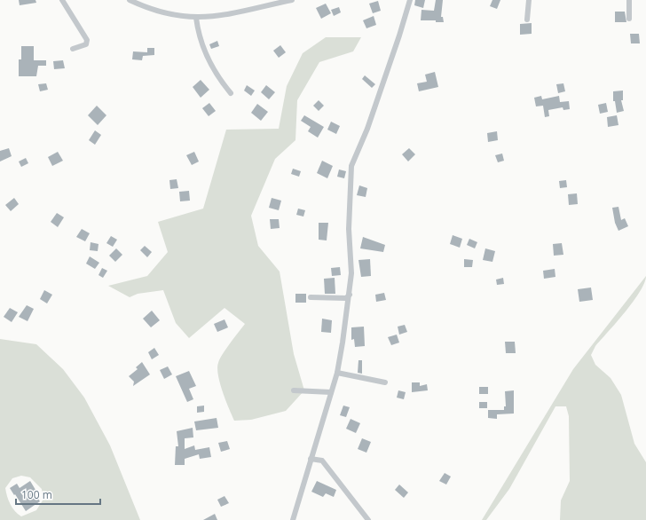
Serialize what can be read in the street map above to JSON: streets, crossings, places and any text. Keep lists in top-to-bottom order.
{
  "scale_bar": "100 m"
}
